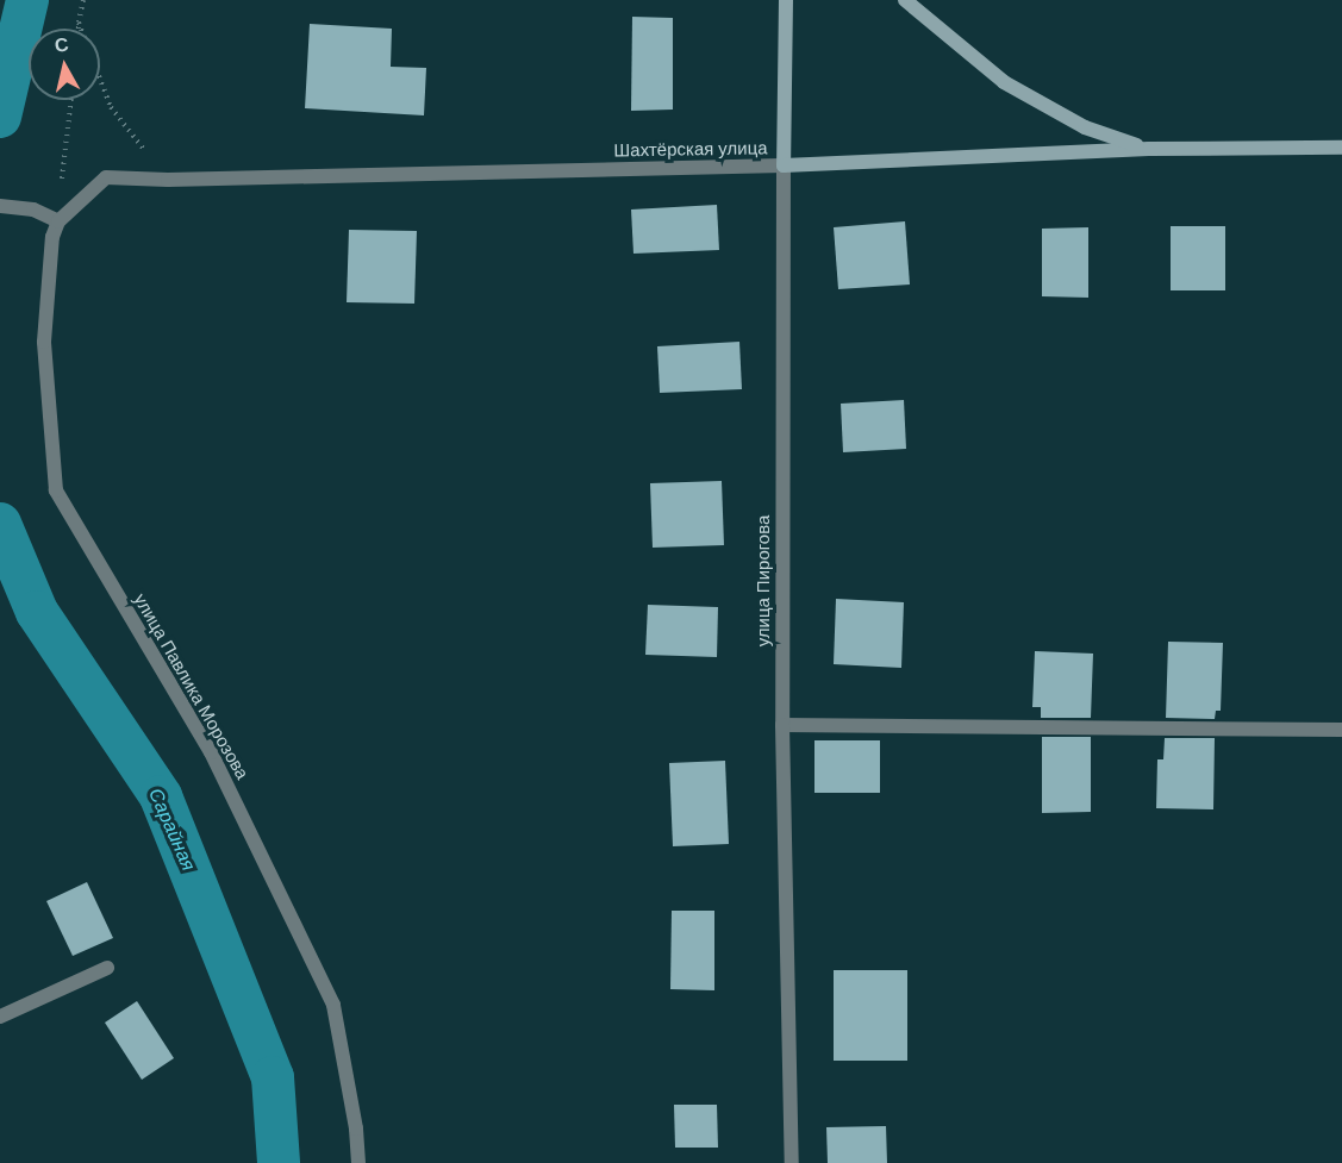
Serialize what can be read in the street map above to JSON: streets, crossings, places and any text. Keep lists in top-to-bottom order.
{
  "streets": {
    "main road": ["Шахтёрская улица", "улица Пирогова"],
    "street": ["улица Павлика Морозова"]
  },
  "crossings": [
    ["Шахтёрская улица", "улица Пирогова"],
    ["Шахтёрская улица", "улица Павлика Морозова"]
  ],
  "water": ["Сарайная"],
  "north": "top"
}
